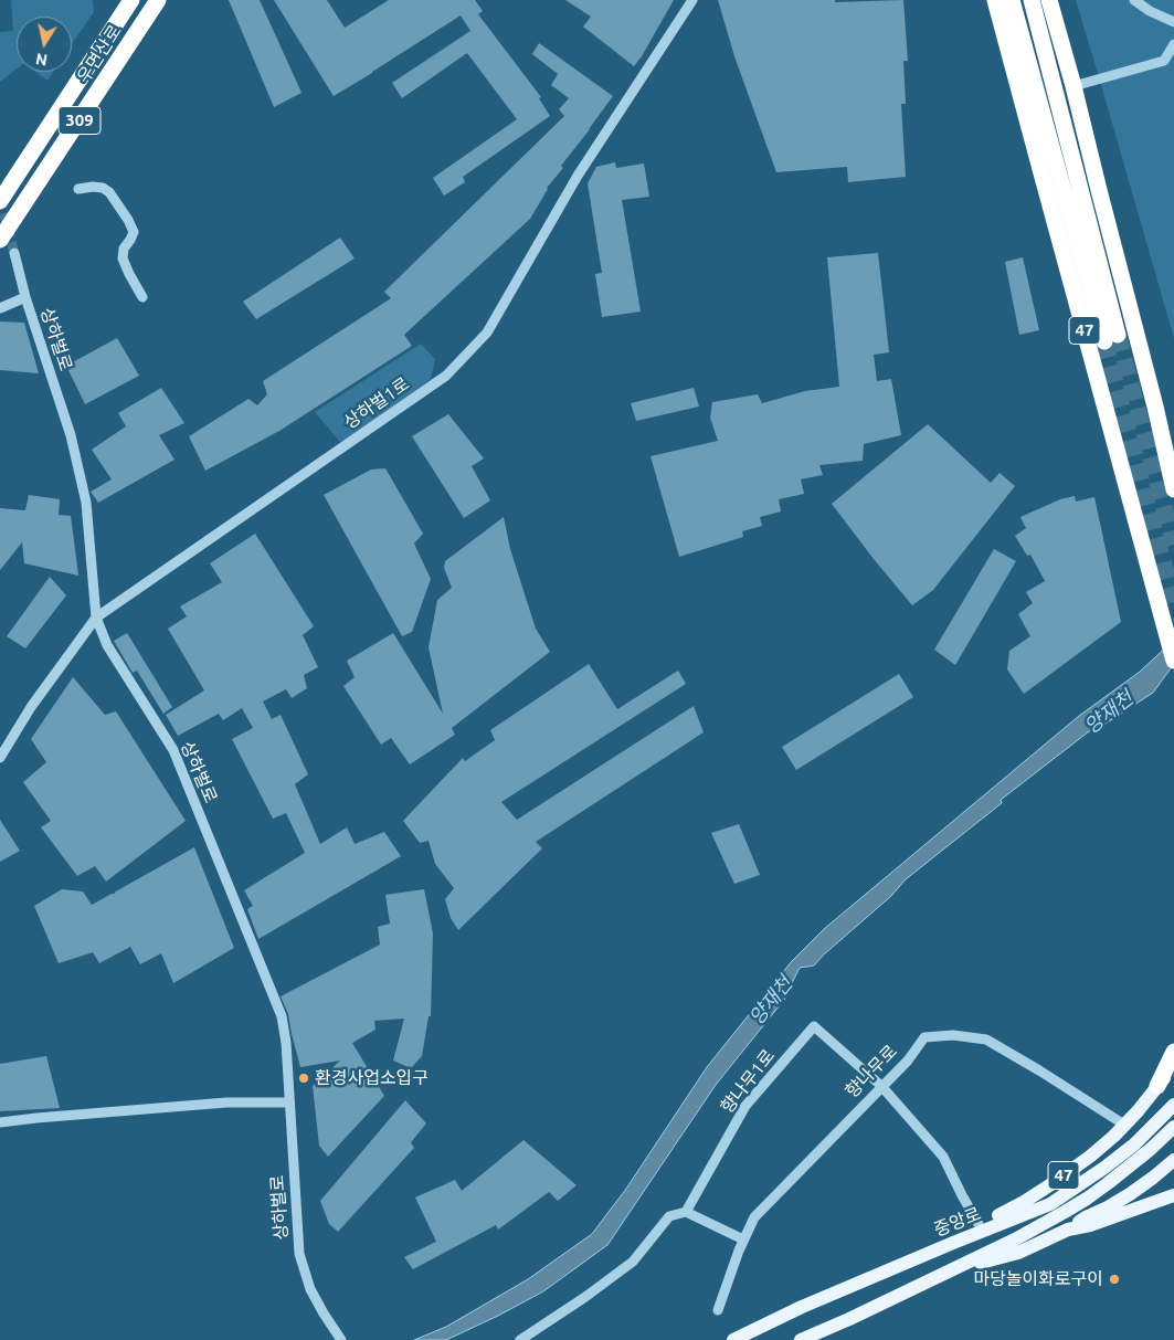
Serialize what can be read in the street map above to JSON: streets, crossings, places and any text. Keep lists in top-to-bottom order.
{
  "streets": {
    "highway": ["우면산로", "309", "47"],
    "main road": ["중앙로"],
    "street": [
      "상하벌로",
      "상하벌1로",
      "향나무로",
      "향나무1로"
    ]
  },
  "crossings": [
    ["47", "향나무로"],
    ["47", "중앙로"],
    ["상하벌로", "상하벌1로"],
    ["향나무로", "향나무1로"]
  ],
  "water": ["양재천"],
  "places": ["환경사업소입구", "마당놀이화로구이"],
  "north": "bottom"
}
